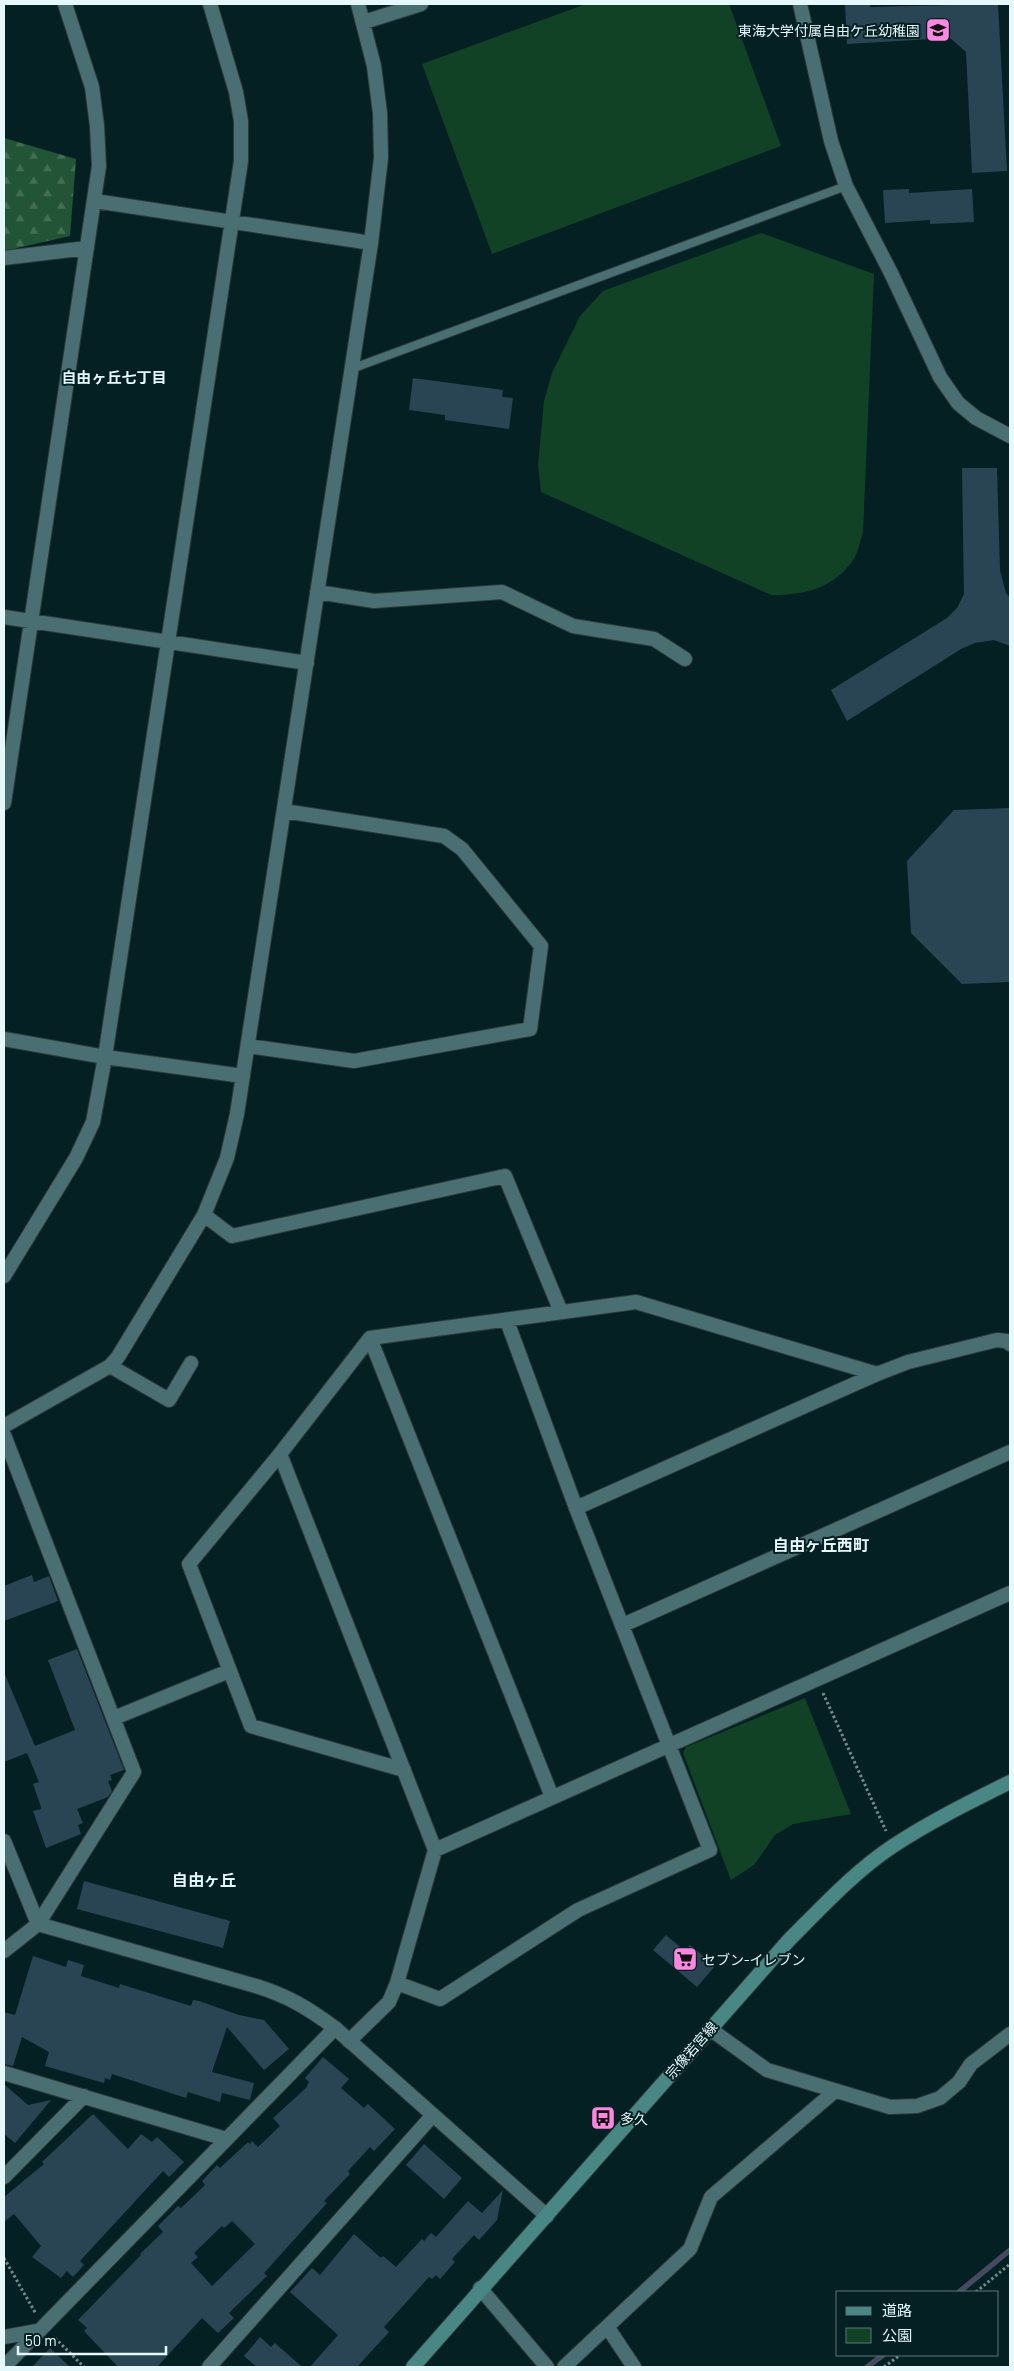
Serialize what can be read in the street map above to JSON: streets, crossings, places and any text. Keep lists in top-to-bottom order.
{
  "streets": {
    "main road": ["宗像若宮線"]
  },
  "districts": ["自由ヶ丘七丁目", "自由ヶ丘西町", "自由ヶ丘"],
  "places": {
    "school or university": ["東海大学付属自由ケ丘幼稚園"],
    "supermarket": ["セブン-イレブン"],
    "bus stop": ["多久"]
  },
  "legend": ["道路", "公園"],
  "scale_bar": "50 m"
}
